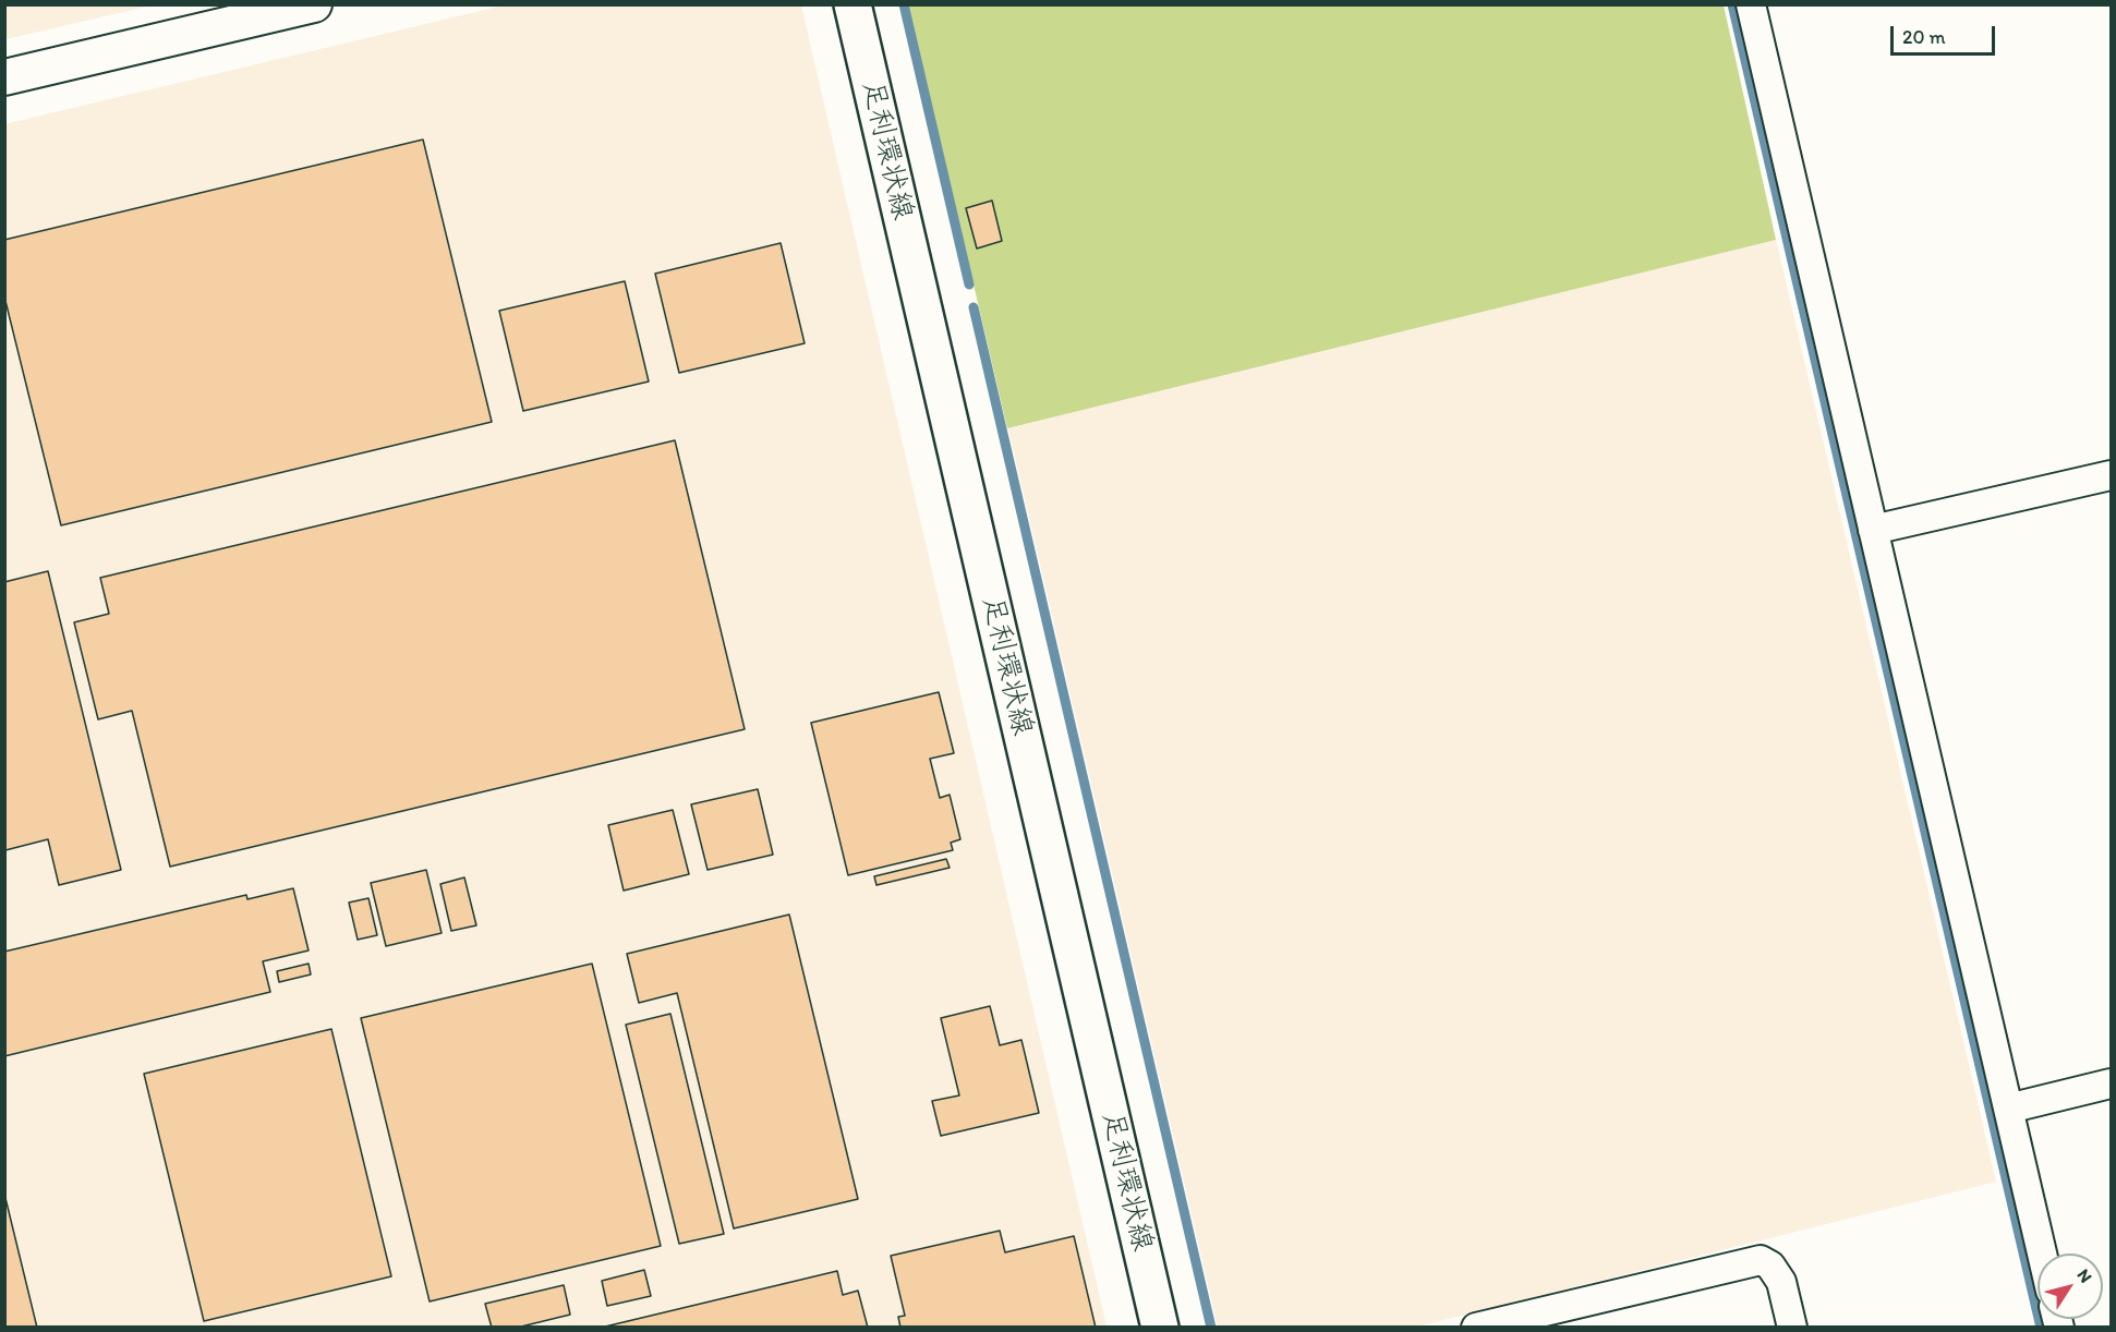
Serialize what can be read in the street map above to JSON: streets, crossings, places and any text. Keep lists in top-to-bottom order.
{
  "streets": {
    "main road": ["足利環状線"]
  },
  "scale_bar": "20 m",
  "north": "top right"
}
